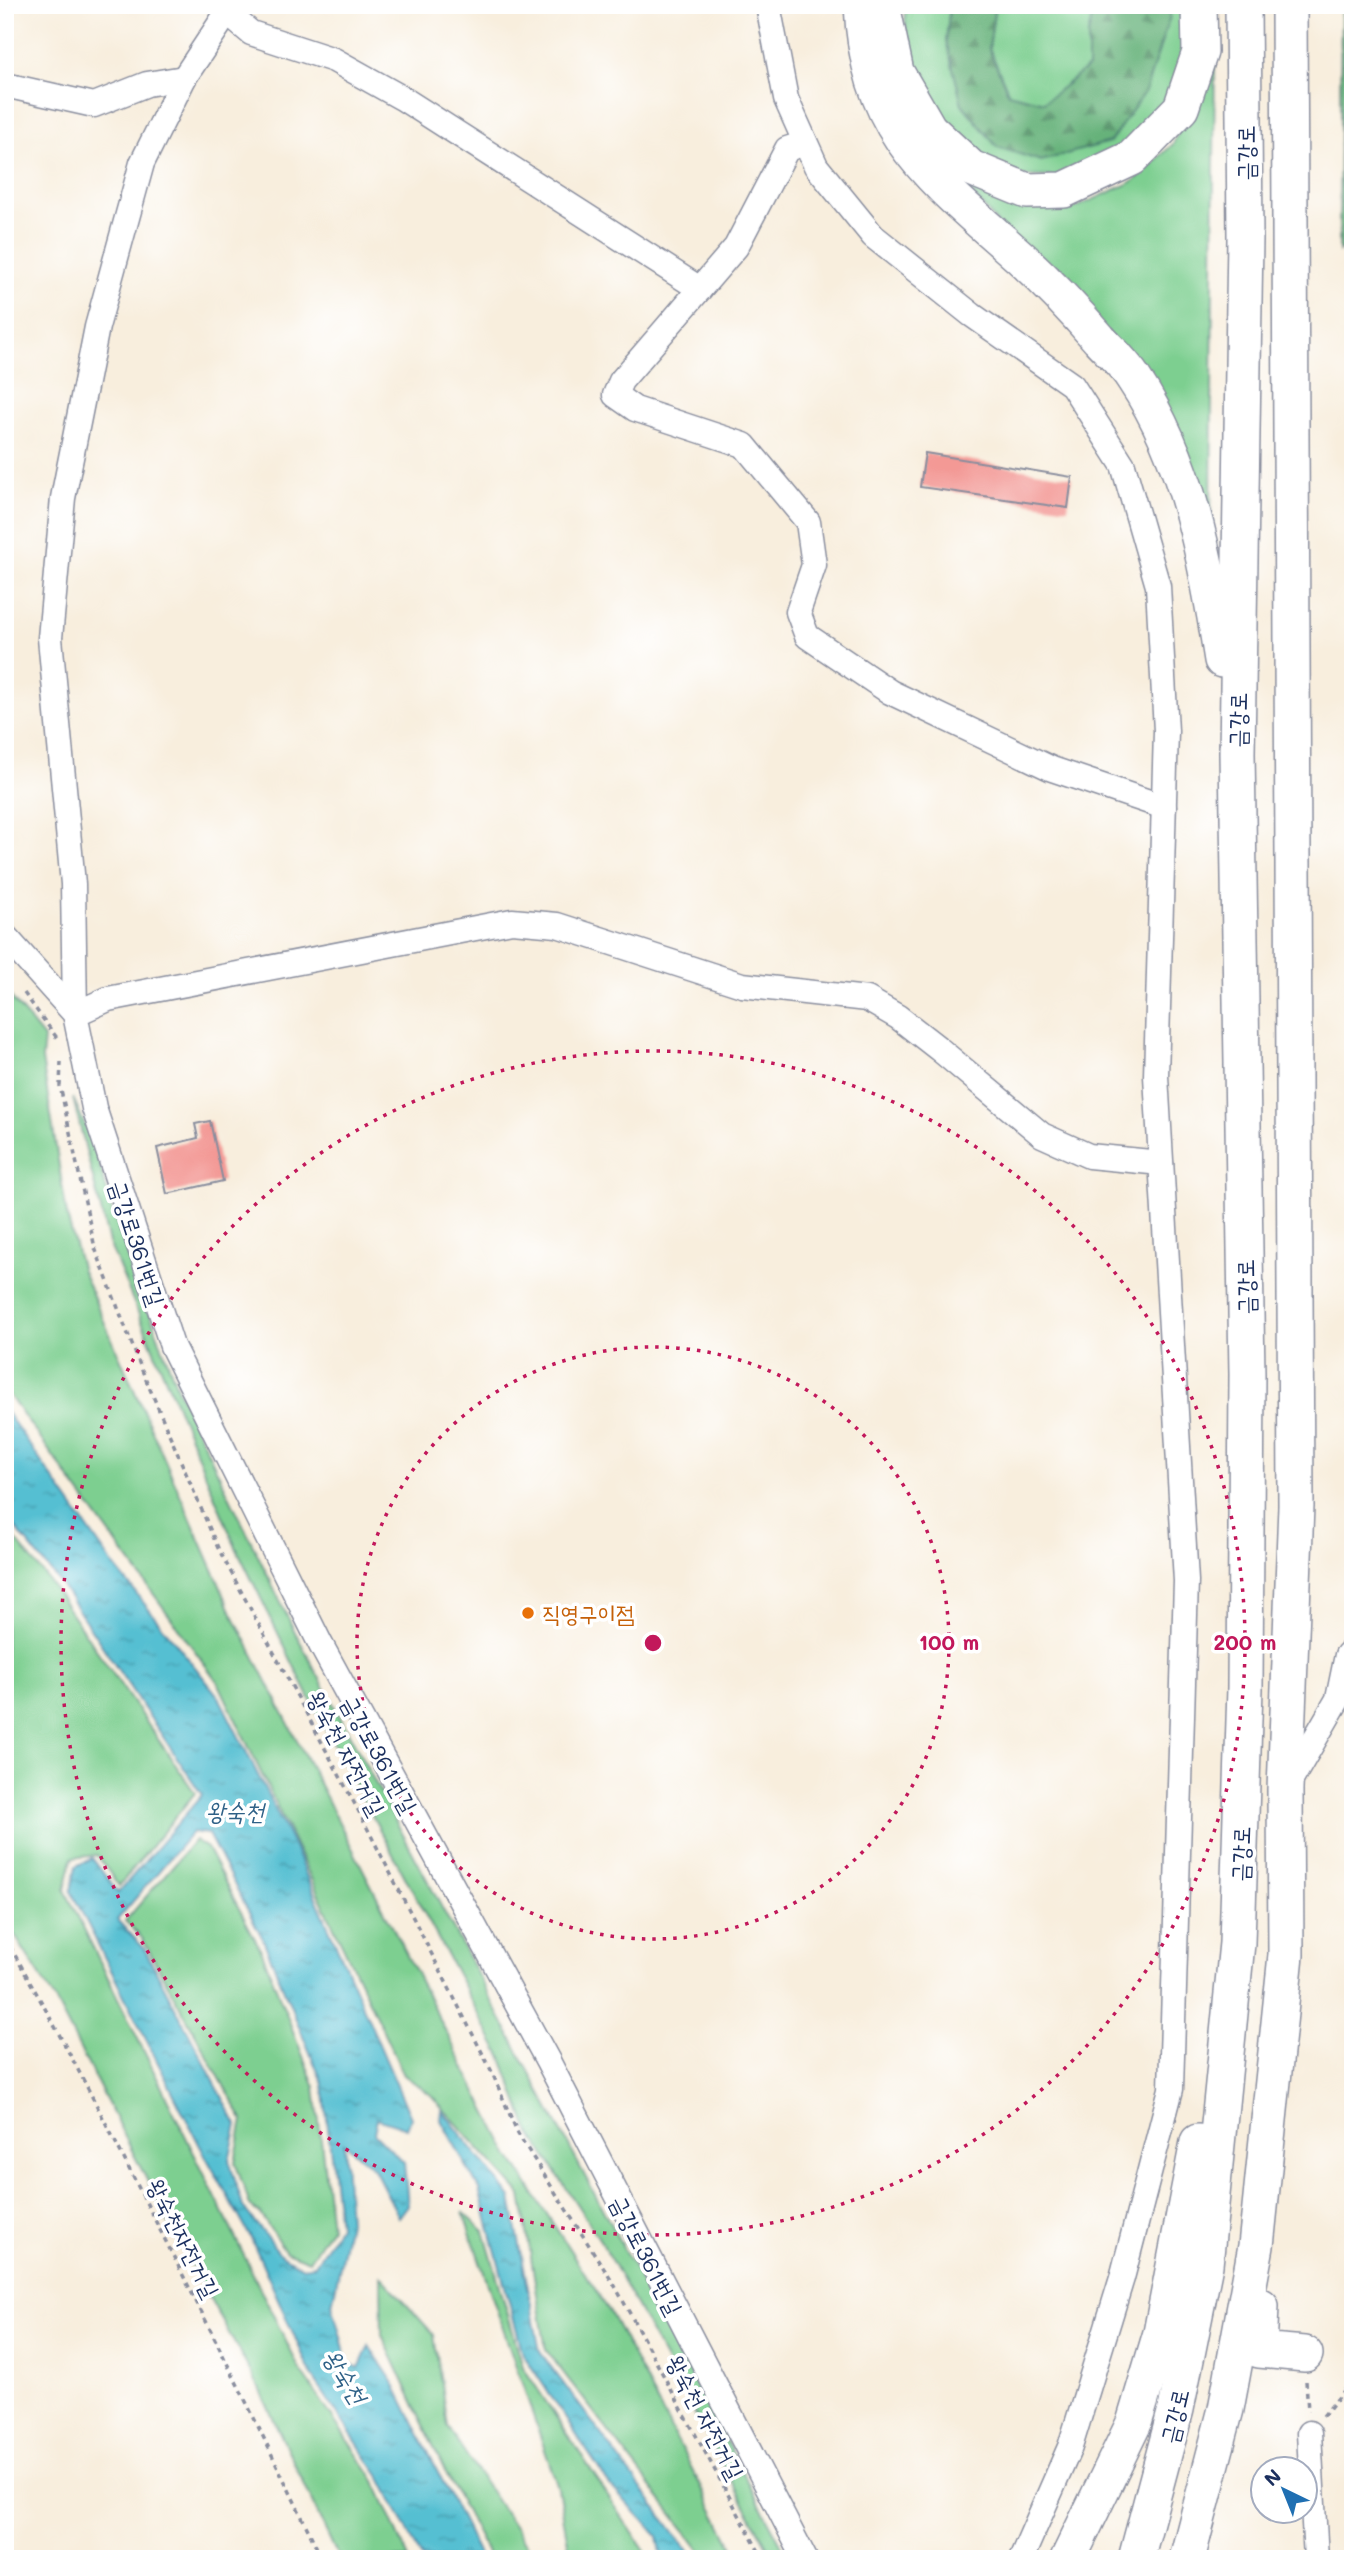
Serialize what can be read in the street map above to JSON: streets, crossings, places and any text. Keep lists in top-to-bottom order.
{
  "streets": {
    "highway": ["금강로"],
    "street": ["금강로361번길"],
    "path": ["왕숙천 자전거길", "왕숙천자전거길"]
  },
  "water": ["왕숙천"],
  "places": ["직영구이점"],
  "north": "top left",
  "rings": ["100 m", "200 m"]
}
